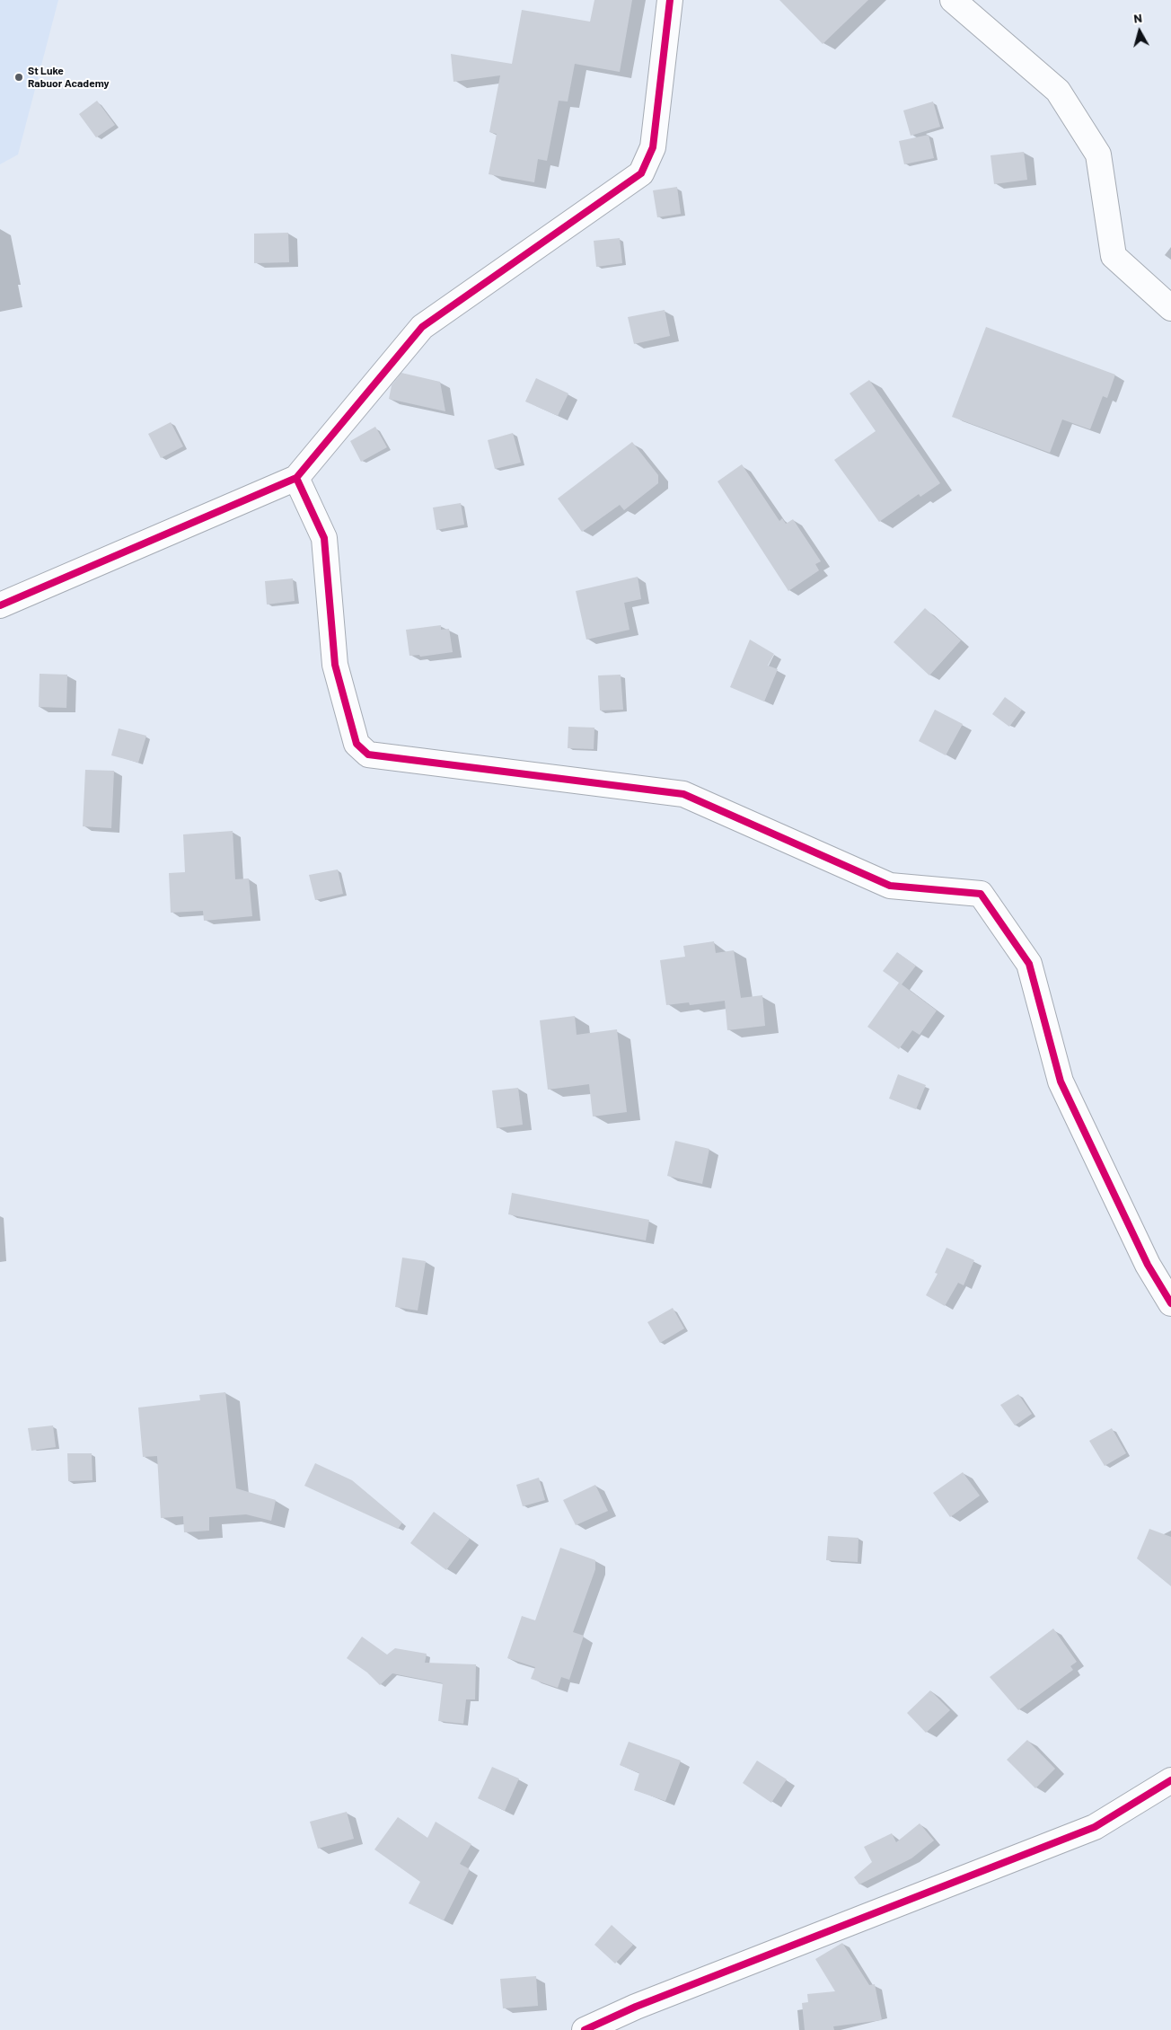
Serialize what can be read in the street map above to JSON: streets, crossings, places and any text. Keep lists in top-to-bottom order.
{
  "places": ["St Luke Rabuor Academy"],
  "north": "top"
}
